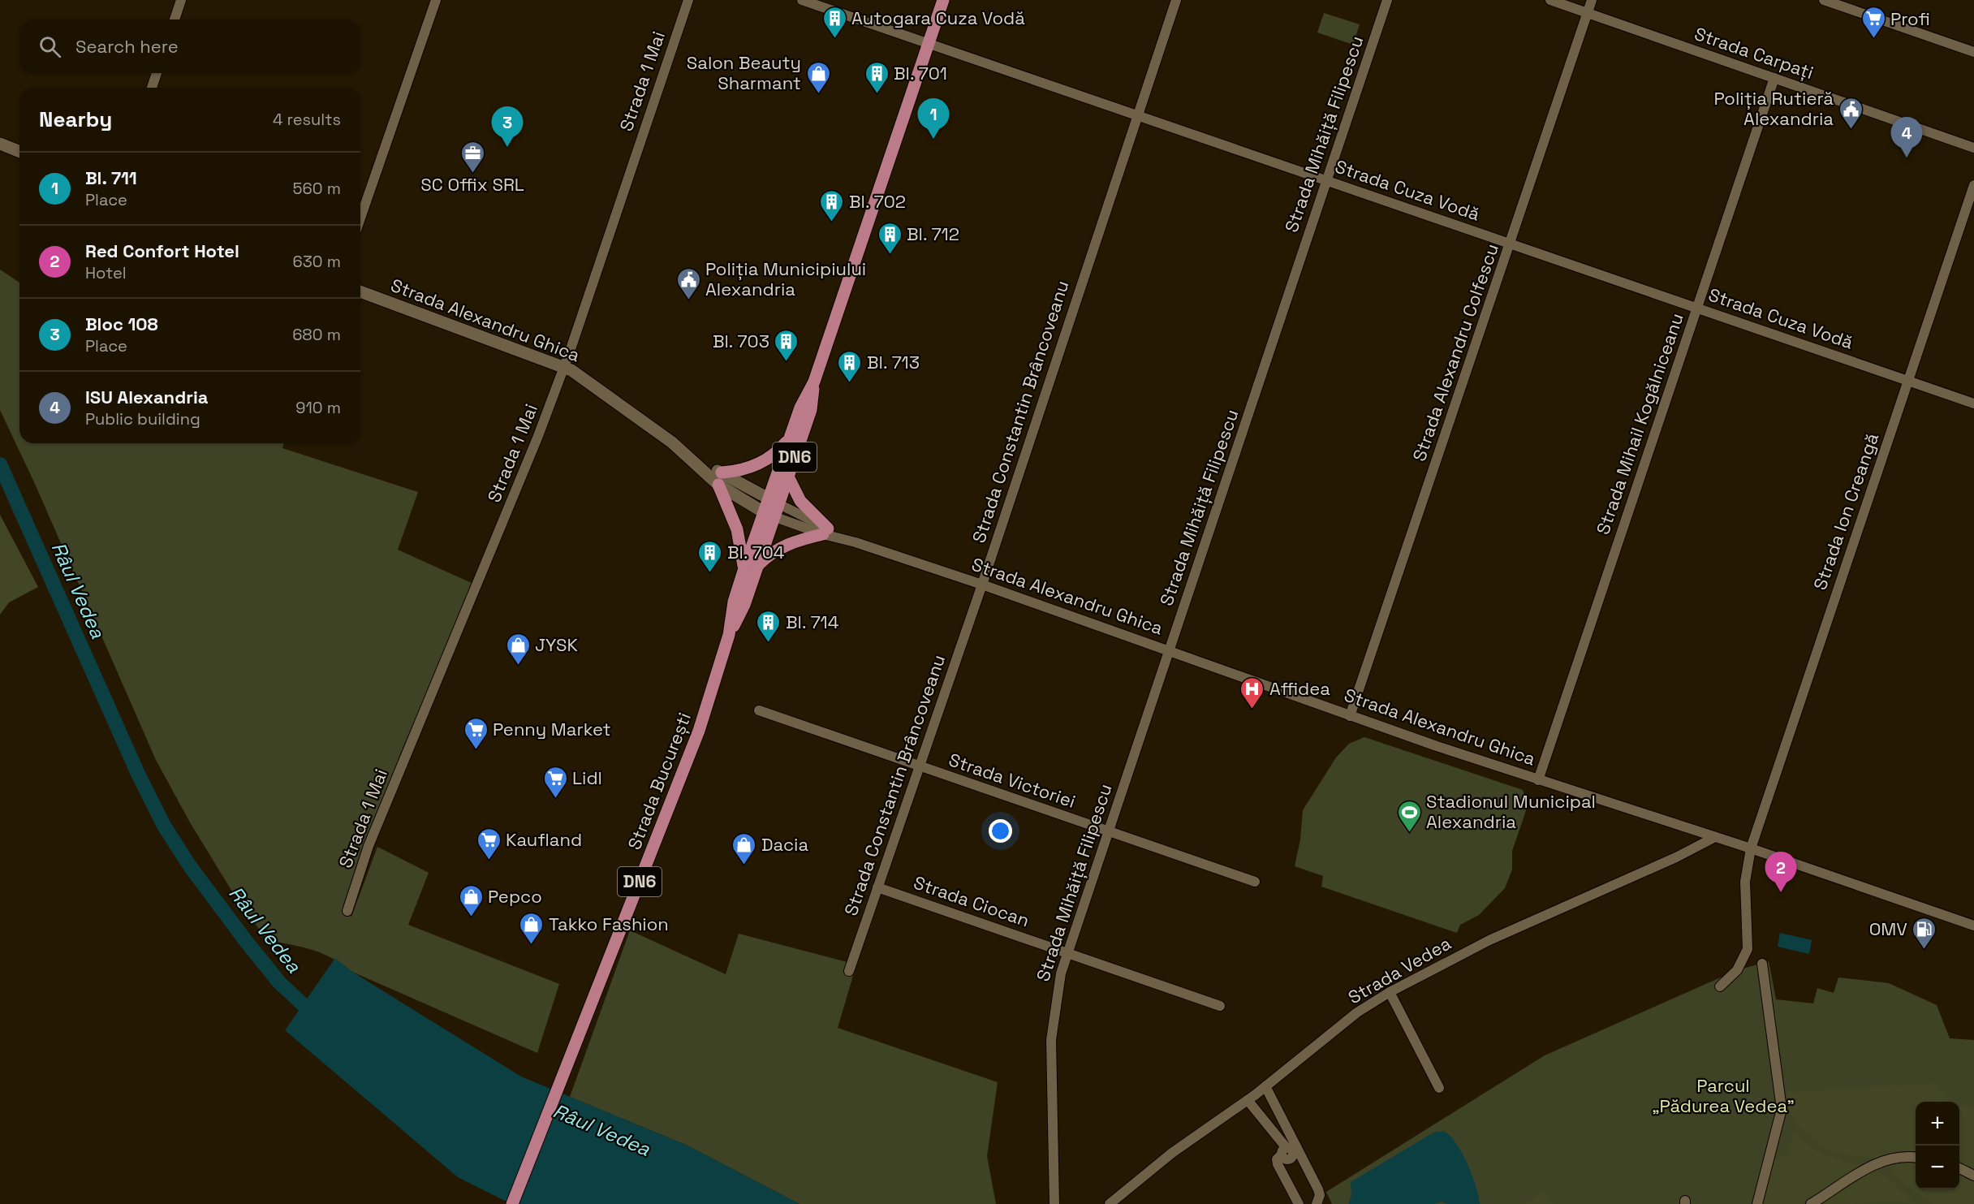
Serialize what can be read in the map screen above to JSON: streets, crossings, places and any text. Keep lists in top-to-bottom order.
{
  "streets": {
    "main road": ["DN6", "Strada București"],
    "street": [
      "Strada Carpați",
      "Strada 1 Mai",
      "Strada Mihăiță Filipescu",
      "Strada Cuza Vodă",
      "Strada Alexandru Ghica",
      "Strada Alexandru Colfescu",
      "Strada Constantin Brâncoveanu",
      "Strada Mihail Kogălniceanu",
      "Strada Ion Creangă",
      "Strada Victoriei",
      "Strada Ciocan",
      "Strada Vedea"
    ]
  },
  "crossings": [
    ["Strada Carpați", "Strada Alexandru Colfescu"],
    ["Strada Carpați", "Strada Mihail Kogălniceanu"],
    ["Strada 1 Mai", "Strada Alexandru Ghica"],
    ["Strada Mihăiță Filipescu", "Strada Cuza Vodă"],
    ["Strada Mihăiță Filipescu", "Strada Alexandru Ghica"],
    ["Strada Mihăiță Filipescu", "Strada Victoriei"],
    ["Strada Mihăiță Filipescu", "Strada Ciocan"],
    ["Strada Cuza Vodă", "Strada Alexandru Colfescu"],
    ["Strada Cuza Vodă", "Strada Constantin Brâncoveanu"],
    ["Strada Cuza Vodă", "Strada Mihail Kogălniceanu"],
    ["Strada Cuza Vodă", "Strada Ion Creangă"],
    ["Strada Cuza Vodă", "Strada București"],
    ["Strada Alexandru Ghica", "Strada Alexandru Colfescu"],
    ["Strada Alexandru Ghica", "Strada Constantin Brâncoveanu"],
    ["Strada Alexandru Ghica", "Strada Mihail Kogălniceanu"],
    ["Strada Alexandru Ghica", "Strada Ion Creangă"],
    ["Strada Alexandru Ghica", "Strada București"],
    ["Strada Alexandru Ghica", "Strada Vedea"],
    ["Strada Constantin Brâncoveanu", "Strada Victoriei"],
    ["Strada Constantin Brâncoveanu", "Strada Ciocan"]
  ],
  "water": ["Râul Vedea"],
  "parks": ["Parcul „Pădurea Vedea”"],
  "places": {
    "building": [
      "Autogara Cuza Vodă",
      "Bl. 701",
      "Bl. 702",
      "Bl. 712",
      "Bl. 703",
      "Bl. 713",
      "Bl. 704",
      "Bl. 714"
    ],
    "supermarket": [
      "Profi",
      "Penny Market",
      "Lidl",
      "Kaufland"
    ],
    "shop": [
      "Salon Beauty Sharmant",
      "JYSK",
      "Dacia",
      "Pepco",
      "Takko Fashion"
    ],
    "public building": ["Poliția Rutieră Alexandria", "Poliția Municipiului Alexandria"],
    "office": ["SC Offix SRL"],
    "hospital": ["Affidea"],
    "sports": ["Stadionul Municipal Alexandria"],
    "fuel station": ["OMV"]
  },
  "page": {
    "search": "Search here",
    "heading": ["Nearby", "4 results"],
    "pins": [
      "1",
      "3",
      "4",
      "2"
    ],
    "list": [
      {
        "mark": "1",
        "name": "Bl. 711",
        "note": "Place",
        "value": "560 m"
      },
      {
        "mark": "2",
        "name": "Red Confort Hotel",
        "note": "Hotel",
        "value": "630 m"
      },
      {
        "mark": "3",
        "name": "Bloc 108",
        "note": "Place",
        "value": "680 m"
      },
      {
        "mark": "4",
        "name": "ISU Alexandria",
        "note": "Public building",
        "value": "910 m"
      }
    ],
    "map_buttons": ["+", "−"]
  }
}
